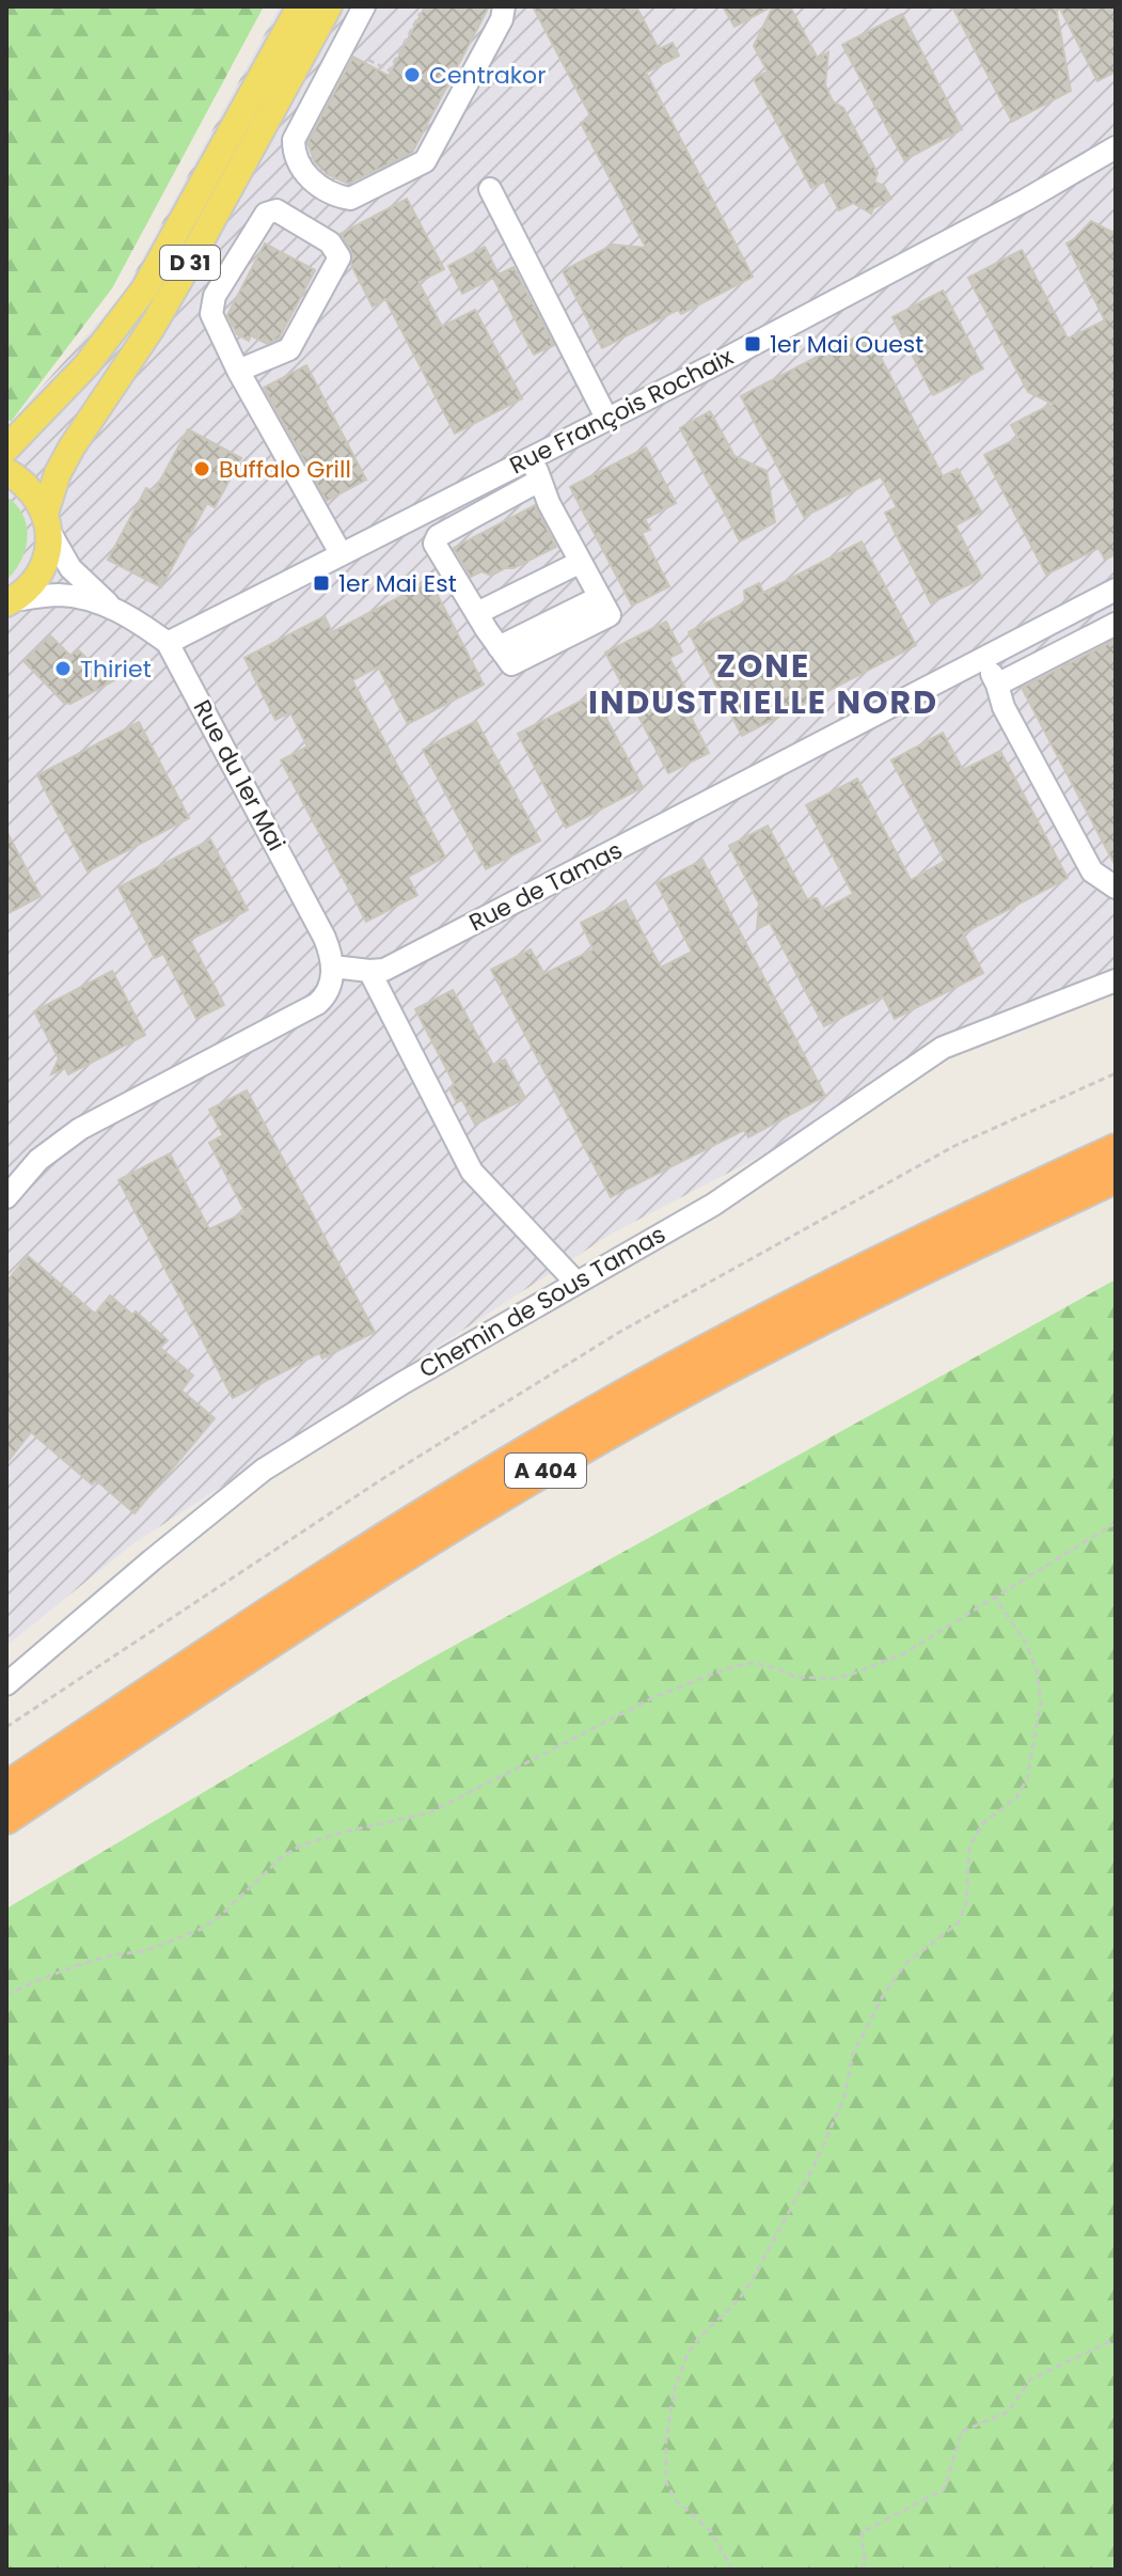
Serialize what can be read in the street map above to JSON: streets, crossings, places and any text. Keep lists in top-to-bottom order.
{
  "streets": {
    "highway": ["A 404"],
    "main road": ["D 31"],
    "street": [
      "Rue François Rochaix",
      "Rue du 1er Mai",
      "Rue de Tamas",
      "Chemin de Sous Tamas"
    ]
  },
  "crossings": [
    ["D 31", "Rue du 1er Mai"],
    ["Rue François Rochaix", "Rue du 1er Mai"],
    ["Rue du 1er Mai", "Rue de Tamas"]
  ],
  "districts": ["ZONE INDUSTRIELLE NORD"],
  "places": {
    "other": ["Centrakor", "Buffalo Grill", "Thiriet"],
    "transit": ["1er Mai Ouest", "1er Mai Est"]
  }
}
